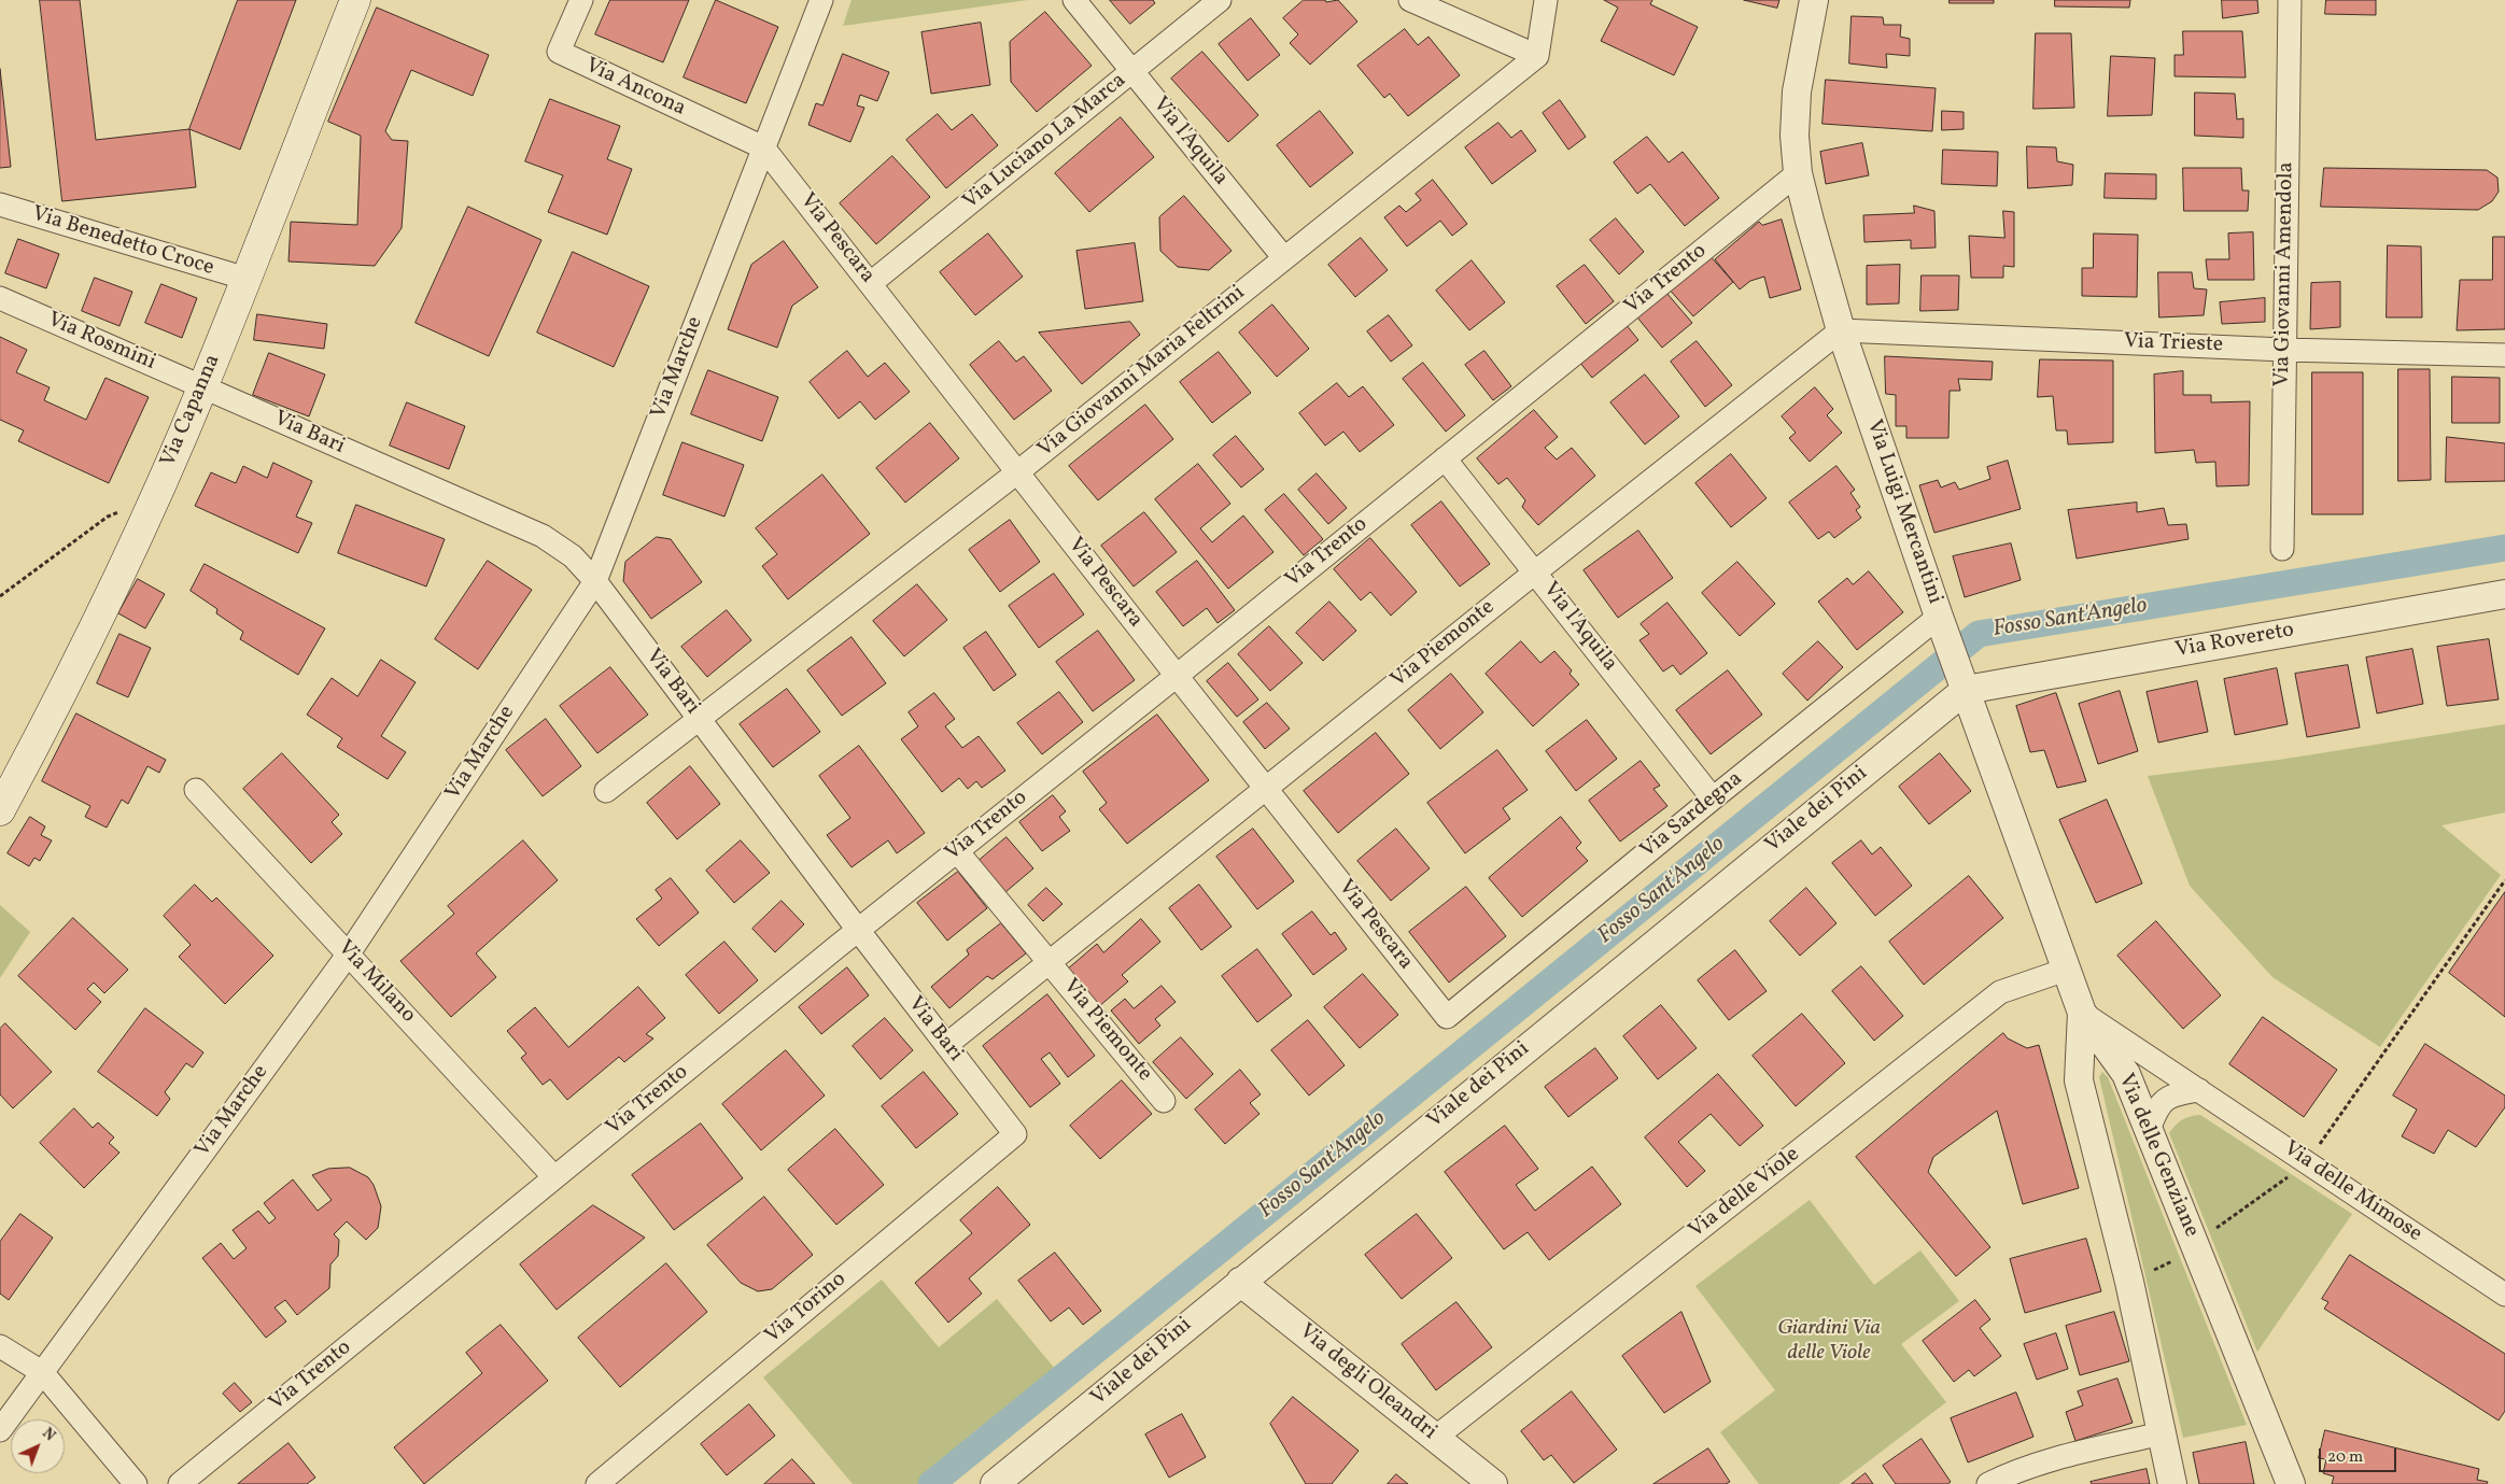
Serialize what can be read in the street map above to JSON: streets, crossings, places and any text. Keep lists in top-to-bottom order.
{
  "streets": {
    "main road": ["Via Capanna"],
    "street": [
      "Via Ancona",
      "Via Luciano La Marca",
      "Via l'Aquila",
      "Via Pescara",
      "Via Benedetto Croce",
      "Via Giovanni Amendola",
      "Via Trento",
      "Via Rosmini",
      "Via Trieste",
      "Via Marche",
      "Via Giovanni Maria Feltrini",
      "Via Bari",
      "Via Luigi Mercantini",
      "Via Rovereto",
      "Via Piemonte",
      "Viale dei Pini",
      "Via Sardegna",
      "Via Milano",
      "Via delle Genziane",
      "Via delle Mimose",
      "Via delle Viole",
      "Via Torino",
      "Via degli Oleandri"
    ]
  },
  "crossings": [
    ["Via Ancona", "Via Pescara"],
    ["Via Ancona", "Via Marche"],
    ["Via Luciano La Marca", "Via l'Aquila"],
    ["Via Luciano La Marca", "Via Pescara"],
    ["Via l'Aquila", "Via Trento"],
    ["Via l'Aquila", "Via Giovanni Maria Feltrini"],
    ["Via l'Aquila", "Via Piemonte"],
    ["Via l'Aquila", "Via Sardegna"],
    ["Via Pescara", "Via Trento"],
    ["Via Pescara", "Via Marche"],
    ["Via Pescara", "Via Giovanni Maria Feltrini"],
    ["Via Pescara", "Via Piemonte"],
    ["Via Pescara", "Via Sardegna"],
    ["Via Benedetto Croce", "Via Capanna"],
    ["Via Giovanni Amendola", "Via Trieste"],
    ["Via Trento", "Via Bari"],
    ["Via Trento", "Via Luigi Mercantini"],
    ["Via Trento", "Via Milano"],
    ["Via Rosmini", "Via Capanna"],
    ["Via Rosmini", "Via Bari"],
    ["Via Trieste", "Via Luigi Mercantini"],
    ["Via Trieste", "Via Piemonte"],
    ["Via Marche", "Via Bari"],
    ["Via Marche", "Via Milano"],
    ["Via Giovanni Maria Feltrini", "Via Bari"],
    ["Via Capanna", "Via Bari"],
    ["Via Bari", "Via Piemonte"],
    ["Via Bari", "Via Torino"],
    ["Via Luigi Mercantini", "Via Rovereto"],
    ["Via Luigi Mercantini", "Via Piemonte"],
    ["Via Luigi Mercantini", "Viale dei Pini"],
    ["Via Luigi Mercantini", "Via Sardegna"],
    ["Via Luigi Mercantini", "Via delle Genziane"],
    ["Via Luigi Mercantini", "Via delle Mimose"],
    ["Via Luigi Mercantini", "Via delle Viole"],
    ["Via Rovereto", "Viale dei Pini"],
    ["Viale dei Pini", "Via degli Oleandri"],
    ["Via delle Genziane", "Via delle Mimose"],
    ["Via delle Viole", "Via degli Oleandri"]
  ],
  "water": ["Fosso Sant'Angelo"],
  "parks": ["Giardini Via delle Viole"],
  "scale_bar": "20 m",
  "north": "top right"
}
